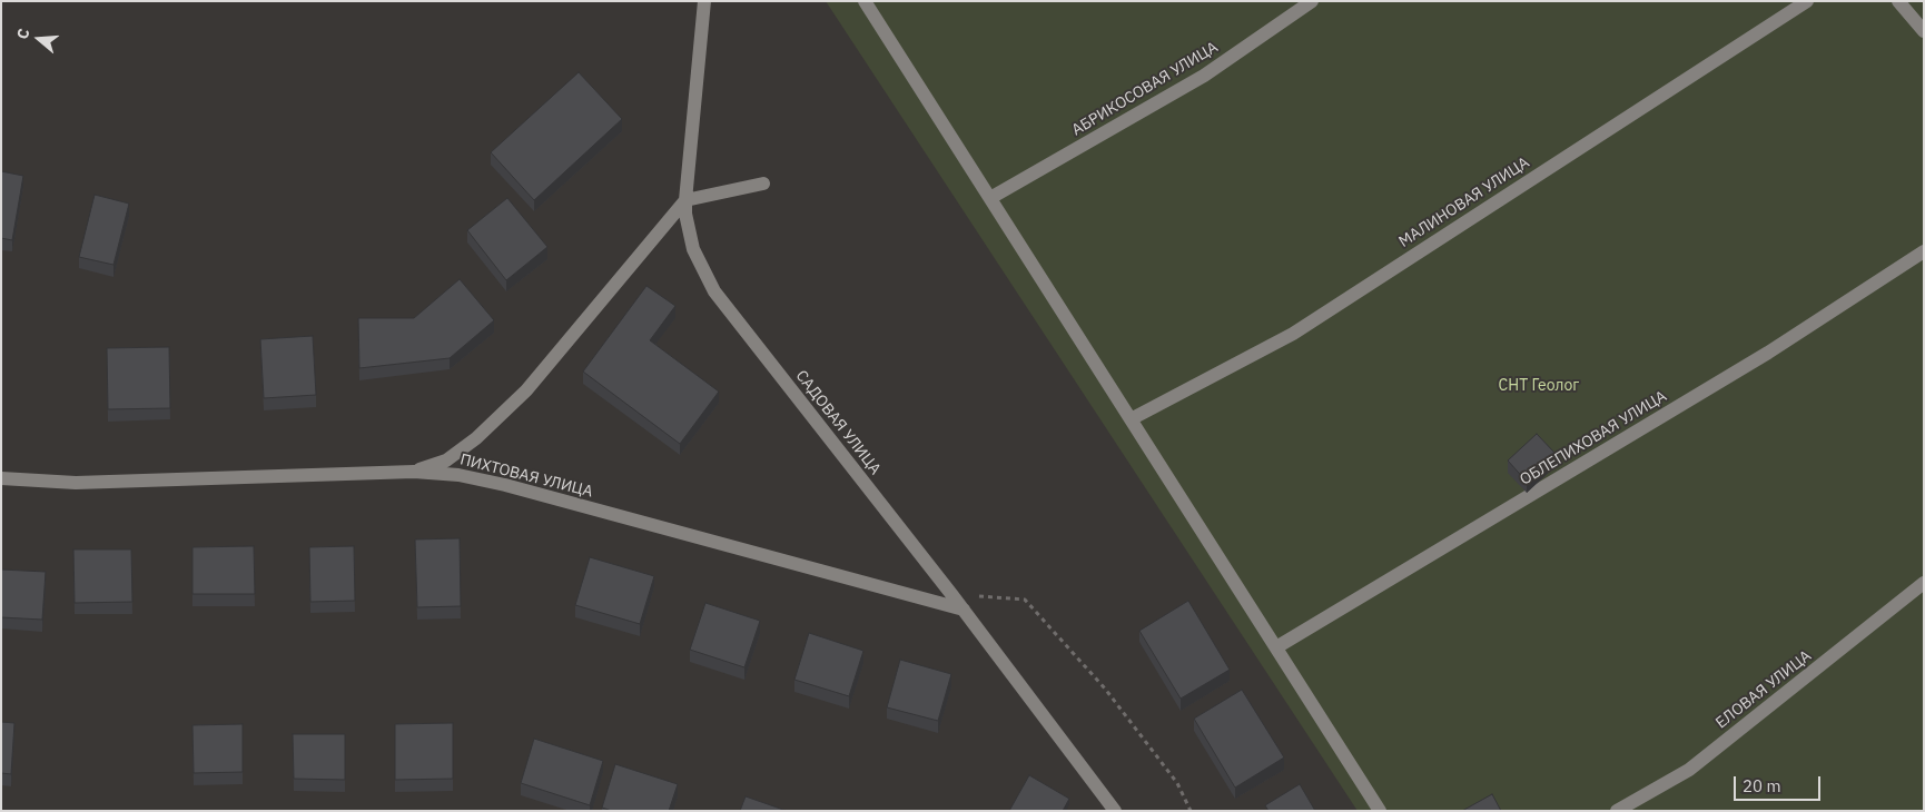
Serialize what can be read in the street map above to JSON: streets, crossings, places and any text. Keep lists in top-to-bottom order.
{
  "streets": {
    "street": [
      "АБРИКОСОВАЯ УЛИЦА",
      "МАЛИНОВАЯ УЛИЦА",
      "САДОВАЯ УЛИЦА",
      "ОБЛЕПИХОВАЯ УЛИЦА",
      "ПИХТОВАЯ УЛИЦА",
      "ЕЛОВАЯ УЛИЦА"
    ]
  },
  "crossings": [
    ["САДОВАЯ УЛИЦА", "ПИХТОВАЯ УЛИЦА"]
  ],
  "parks": ["СНТ Геолог"],
  "scale_bar": "20 m",
  "north": "left"
}
